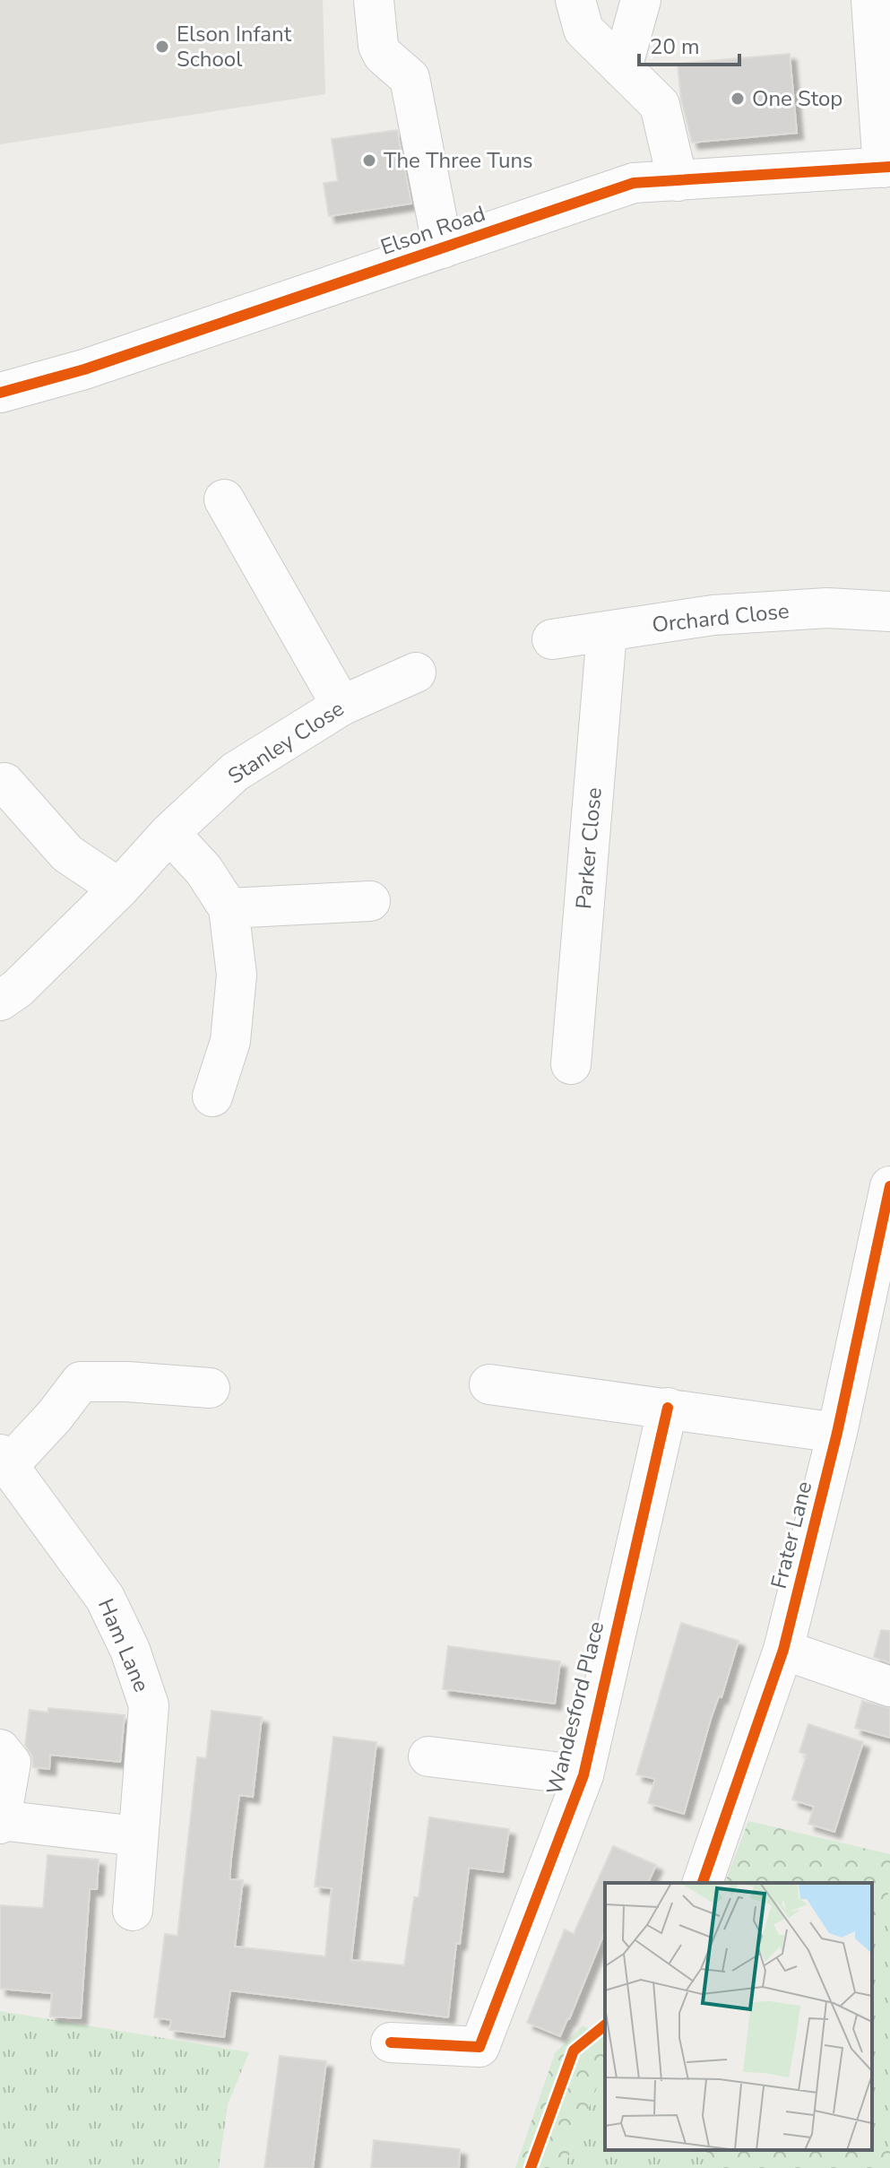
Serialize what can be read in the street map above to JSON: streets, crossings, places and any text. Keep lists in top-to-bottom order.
{
  "streets": {
    "street": [
      "Elson Road",
      "Orchard Close",
      "Stanley Close",
      "Parker Close",
      "Frater Lane",
      "Ham Lane",
      "Wandesford Place"
    ]
  },
  "crossings": [
    ["Orchard Close", "Parker Close"]
  ],
  "places": ["Elson Infant School", "One Stop", "The Three Tuns"],
  "scale_bar": "20 m"
}
